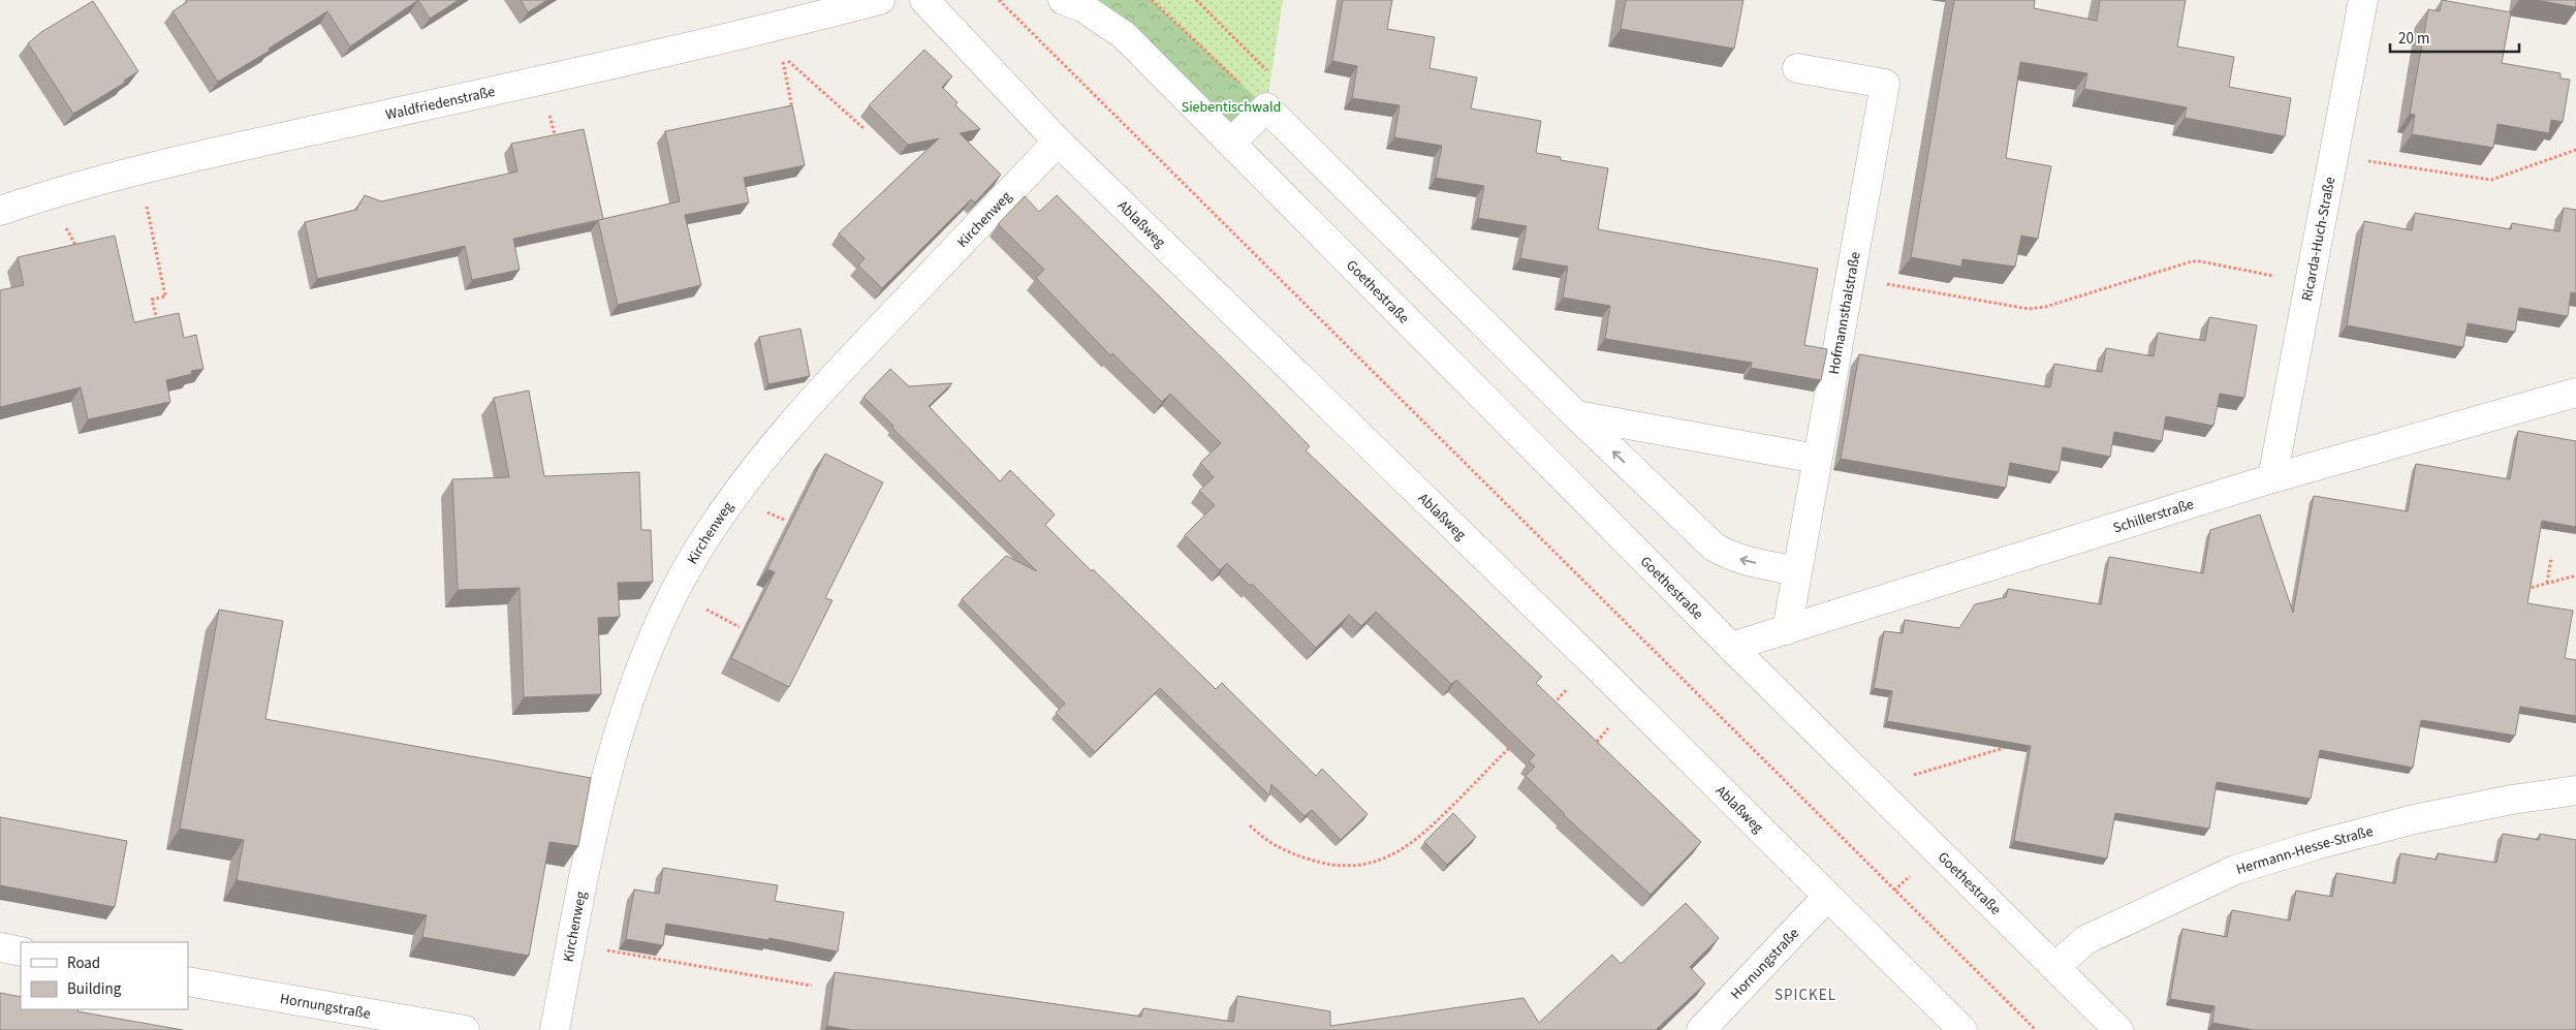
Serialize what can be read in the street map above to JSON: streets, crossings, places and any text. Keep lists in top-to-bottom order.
{
  "streets": {
    "street": [
      "Waldfriedenstraße",
      "Kirchenweg",
      "Ablaßweg",
      "Ricarda-Huch-Straße",
      "Goethestraße",
      "Hofmannsthalstraße",
      "Schillerstraße",
      "Hermann-Hesse-Straße",
      "Hornungstraße"
    ]
  },
  "crossings": [
    ["Kirchenweg", "Ablaßweg"],
    ["Ablaßweg", "Hornungstraße"],
    ["Ricarda-Huch-Straße", "Schillerstraße"],
    ["Goethestraße", "Schillerstraße"],
    ["Goethestraße", "Hermann-Hesse-Straße"],
    ["Hofmannsthalstraße", "Schillerstraße"]
  ],
  "districts": ["SPICKEL"],
  "parks": ["Siebentischwald"],
  "legend": ["Road", "Building"],
  "scale_bar": "20 m"
}
